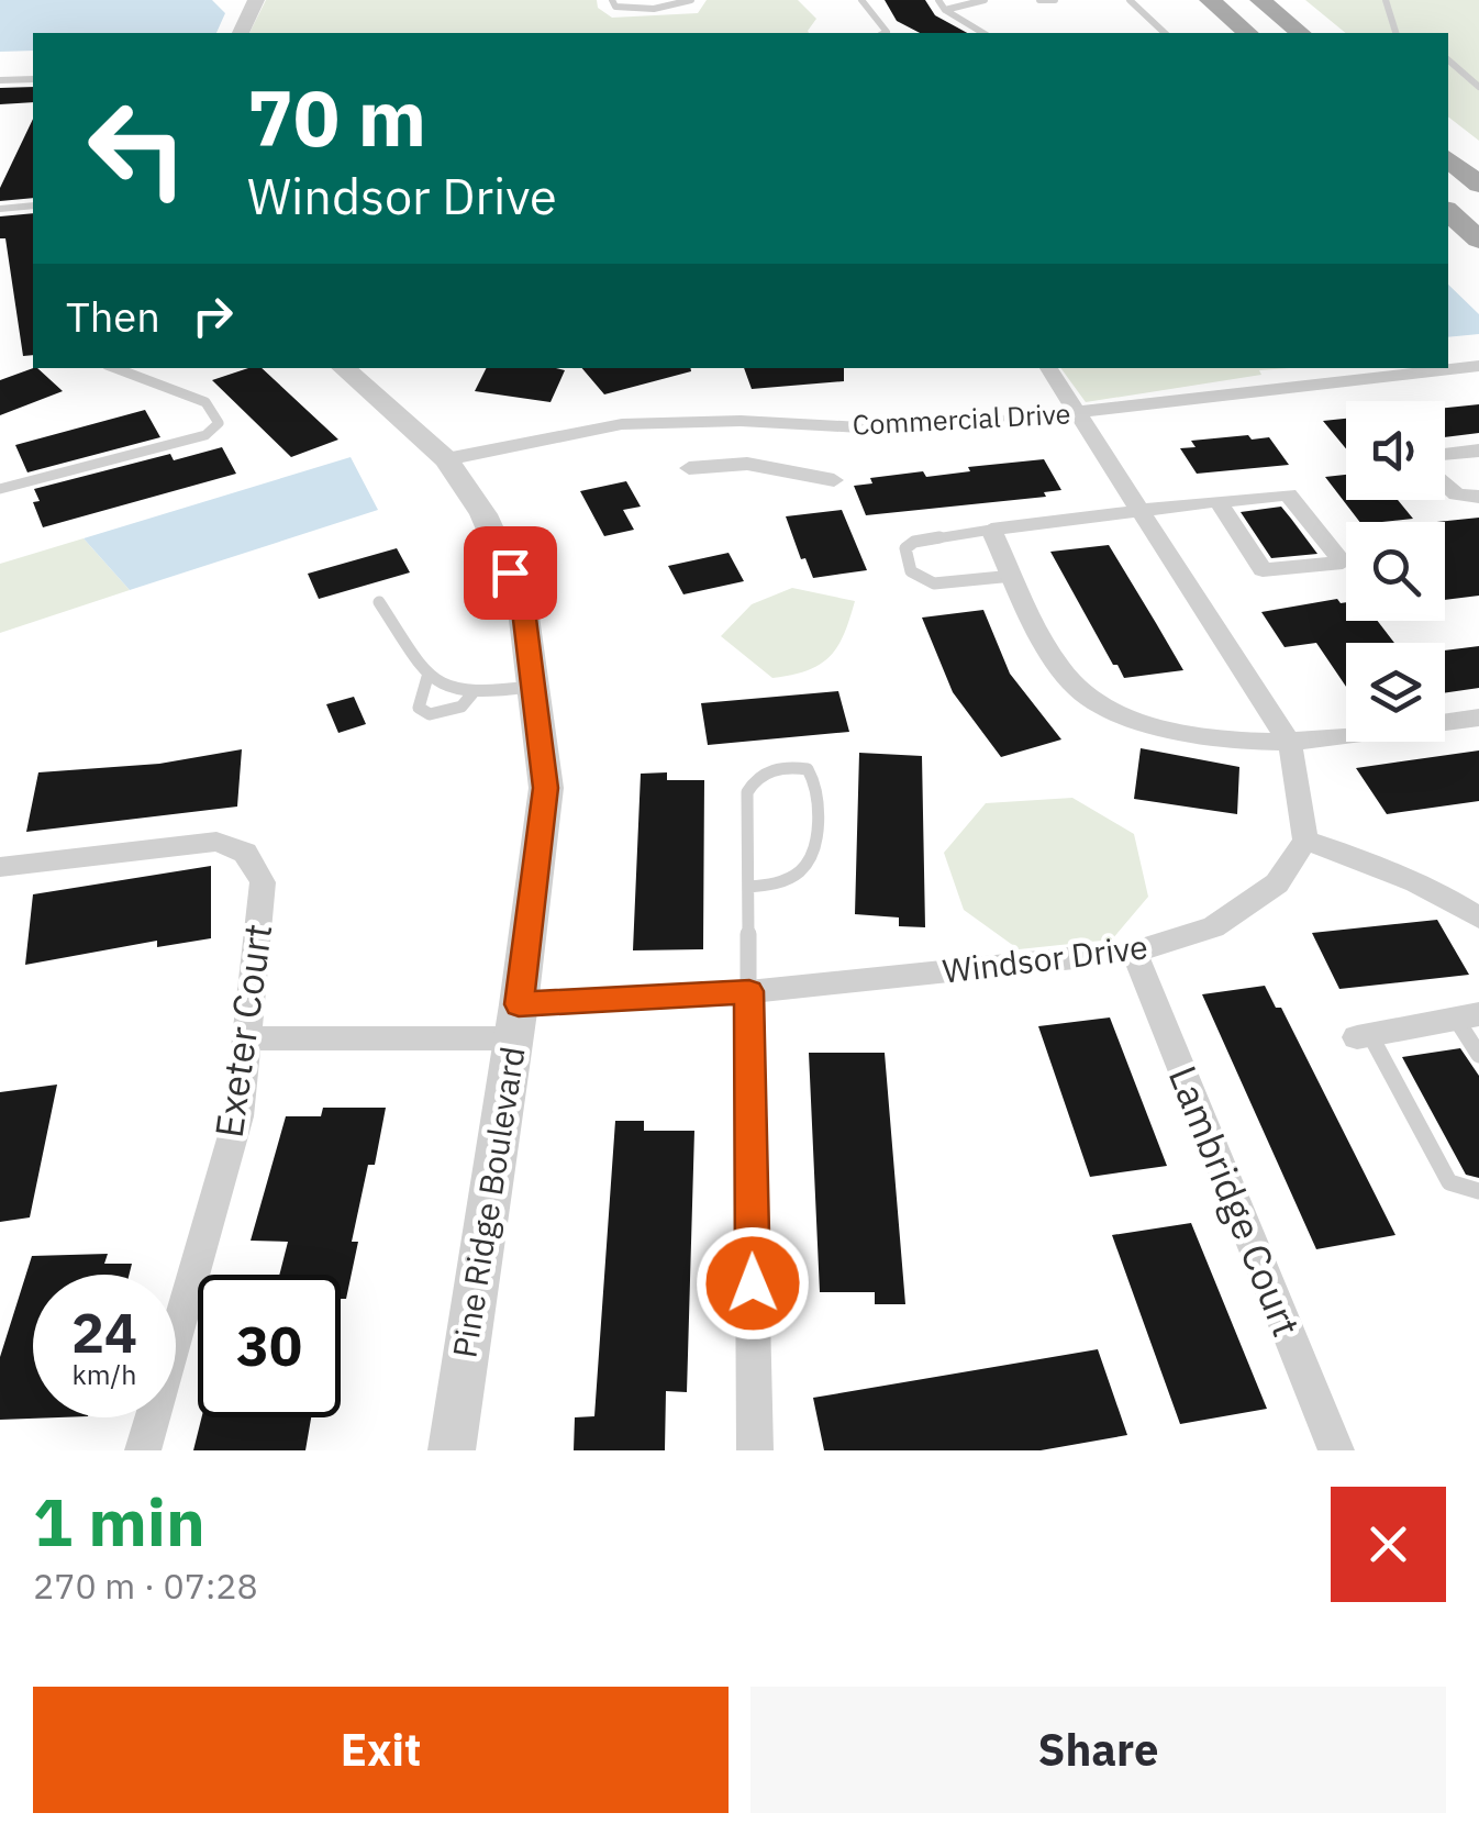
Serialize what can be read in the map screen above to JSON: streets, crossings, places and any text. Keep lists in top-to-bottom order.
{
  "streets": {
    "street": [
      "Commercial Drive",
      "Windsor Drive",
      "Exeter Court",
      "Lambridge Court",
      "Pine Ridge Boulevard"
    ]
  },
  "crossings": [
    ["Commercial Drive", "Pine Ridge Boulevard"],
    ["Windsor Drive", "Exeter Court"],
    ["Windsor Drive", "Lambridge Court"],
    ["Windsor Drive", "Pine Ridge Boulevard"]
  ],
  "page": {
    "turn": ["70 m", "Windsor Drive"],
    "then": "Then",
    "speed": "24 km/h",
    "limit": "30",
    "heading": ["1 min", "270 m · 07:28"],
    "buttons": ["Exit", "Share"]
  }
}
